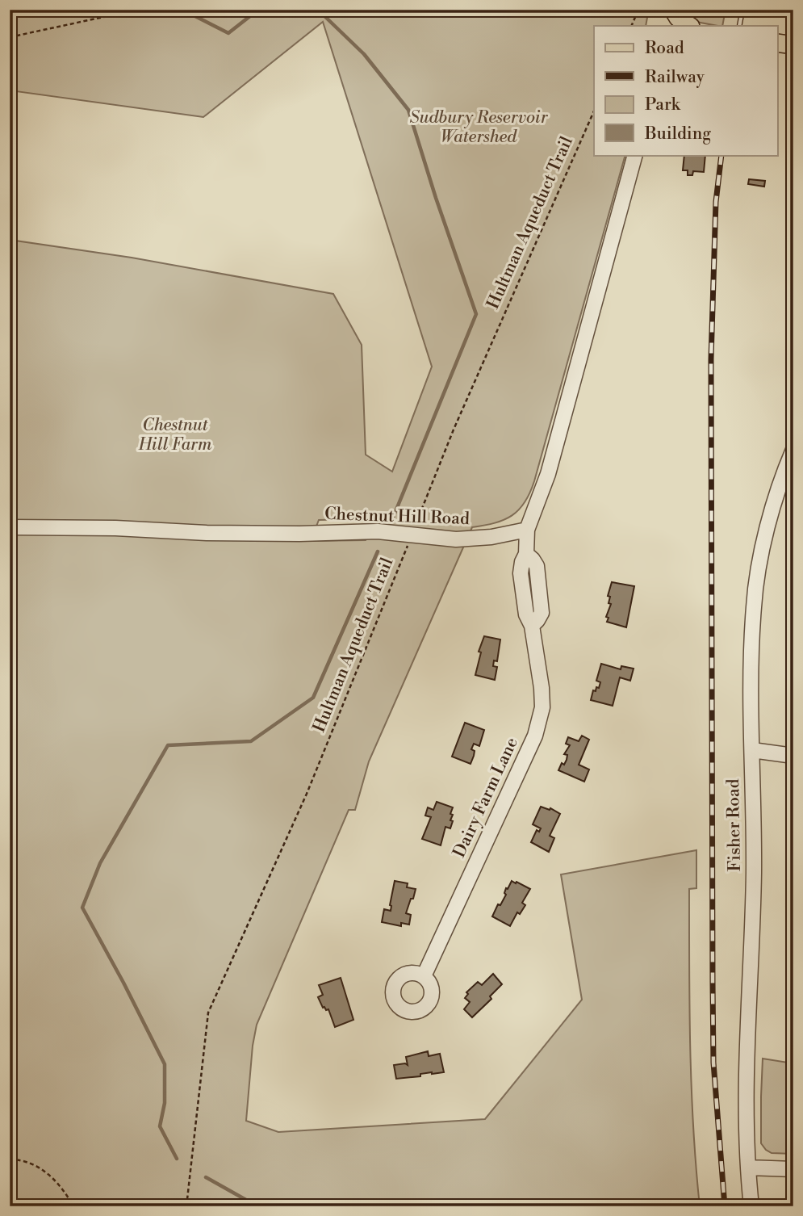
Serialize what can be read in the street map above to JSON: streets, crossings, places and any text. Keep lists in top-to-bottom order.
{
  "streets": {
    "street": ["Chestnut Hill Road", "Dairy Farm Lane", "Fisher Road"],
    "path": ["Hultman Aqueduct Trail"]
  },
  "crossings": [
    ["Hultman Aqueduct Trail", "Chestnut Hill Road"],
    ["Chestnut Hill Road", "Dairy Farm Lane"]
  ],
  "parks": ["Sudbury Reservoir Watershed", "Chestnut Hill Farm"],
  "legend": [
    "Road",
    "Railway",
    "Park",
    "Building"
  ]
}
